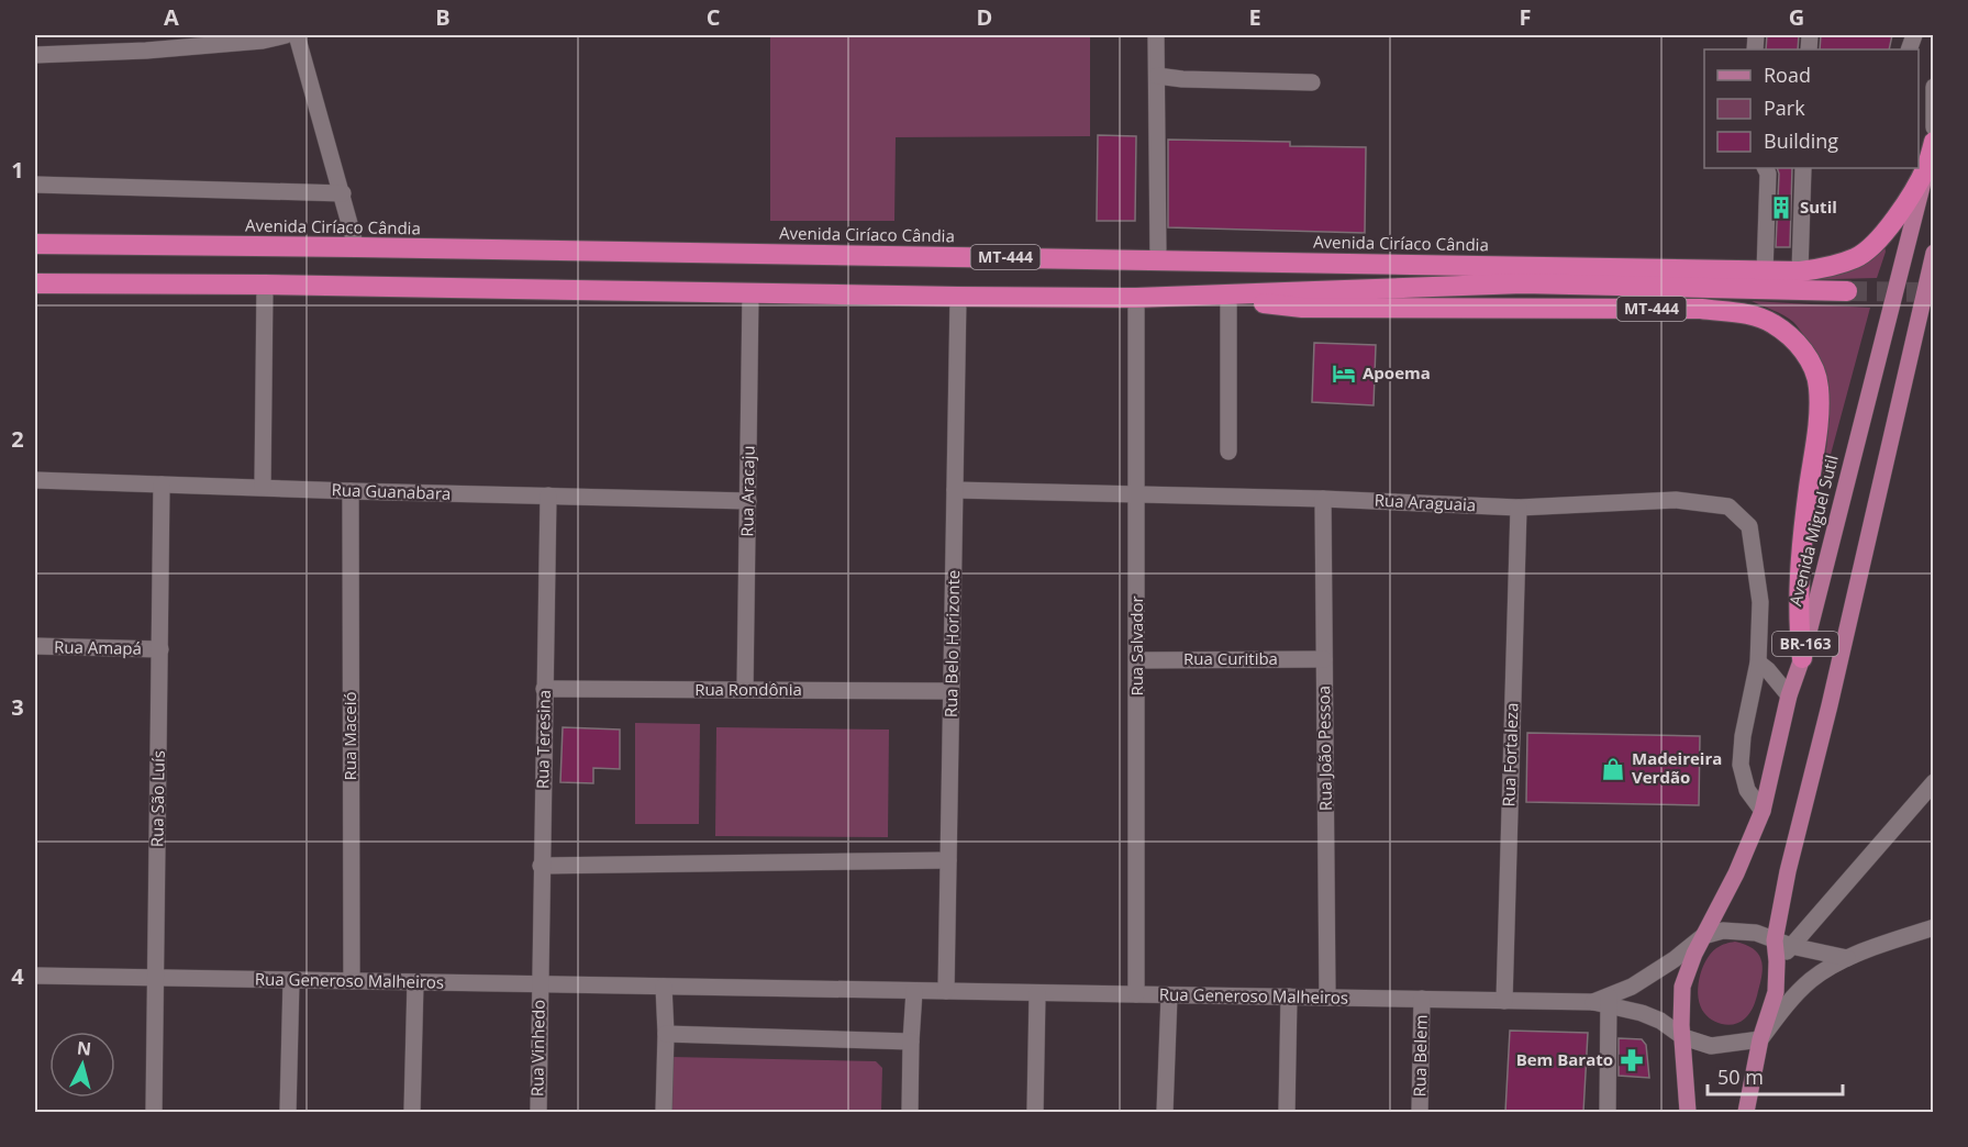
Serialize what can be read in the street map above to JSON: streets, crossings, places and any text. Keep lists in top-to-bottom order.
{
  "streets": {
    "highway": [
      "Avenida Ciríaco Cândia",
      "MT-444",
      "Avenida Miguel Sutil",
      "BR-163"
    ],
    "street": [
      "Rua Aracaju",
      "Rua Guanabara",
      "Rua Araguaia",
      "Rua Belo Horizonte",
      "Rua Salvador",
      "Rua Amapá",
      "Rua Curitiba",
      "Rua Rondônia",
      "Rua Maceió",
      "Rua Teresina",
      "Rua João Pessoa",
      "Rua Fortaleza",
      "Rua São Luís",
      "Rua Generoso Malheiros",
      "Rua Vinhedo",
      "Rua Belem"
    ]
  },
  "crossings": [
    ["Avenida Ciríaco Cândia", "Avenida Miguel Sutil"],
    ["MT-444", "Rua Aracaju"],
    ["MT-444", "Avenida Miguel Sutil"],
    ["MT-444", "Rua Belo Horizonte"],
    ["MT-444", "Rua Salvador"],
    ["Rua Aracaju", "Rua Guanabara"],
    ["Rua Aracaju", "Rua Rondônia"],
    ["Rua Guanabara", "Rua Maceió"],
    ["Rua Guanabara", "Rua Teresina"],
    ["Rua Guanabara", "Rua São Luís"],
    ["Rua Araguaia", "Avenida Miguel Sutil"],
    ["Rua Araguaia", "Rua Belo Horizonte"],
    ["Rua Araguaia", "Rua Salvador"],
    ["Rua Araguaia", "Rua João Pessoa"],
    ["Rua Araguaia", "Rua Fortaleza"],
    ["Avenida Miguel Sutil", "BR-163"],
    ["Rua Belo Horizonte", "Rua Rondônia"],
    ["Rua Belo Horizonte", "Rua Generoso Malheiros"],
    ["Rua Salvador", "Rua Curitiba"],
    ["Rua Salvador", "Rua Generoso Malheiros"],
    ["Rua Amapá", "Rua São Luís"],
    ["Rua Curitiba", "Rua João Pessoa"],
    ["Rua Rondônia", "Rua Teresina"],
    ["Rua Maceió", "Rua Generoso Malheiros"],
    ["Rua Teresina", "Rua Generoso Malheiros"],
    ["Rua Teresina", "Rua Vinhedo"],
    ["Rua João Pessoa", "Rua Generoso Malheiros"],
    ["Rua Fortaleza", "Rua Generoso Malheiros"],
    ["Rua São Luís", "Rua Generoso Malheiros"],
    ["Rua Generoso Malheiros", "Rua Vinhedo"],
    ["Rua Generoso Malheiros", "Rua Belem"]
  ],
  "places": {
    "building": ["Sutil"],
    "hotel": ["Apoema"],
    "shop": ["Madeireira Verdão"],
    "pharmacy": ["Bem Barato"]
  },
  "legend": ["Road", "Park", "Building"],
  "scale_bar": "50 m",
  "north": "top",
  "grid": {
    "columns": [
      "A",
      "B",
      "C",
      "D",
      "E",
      "F",
      "G"
    ],
    "rows": [
      "1",
      "2",
      "3",
      "4"
    ]
  }
}
